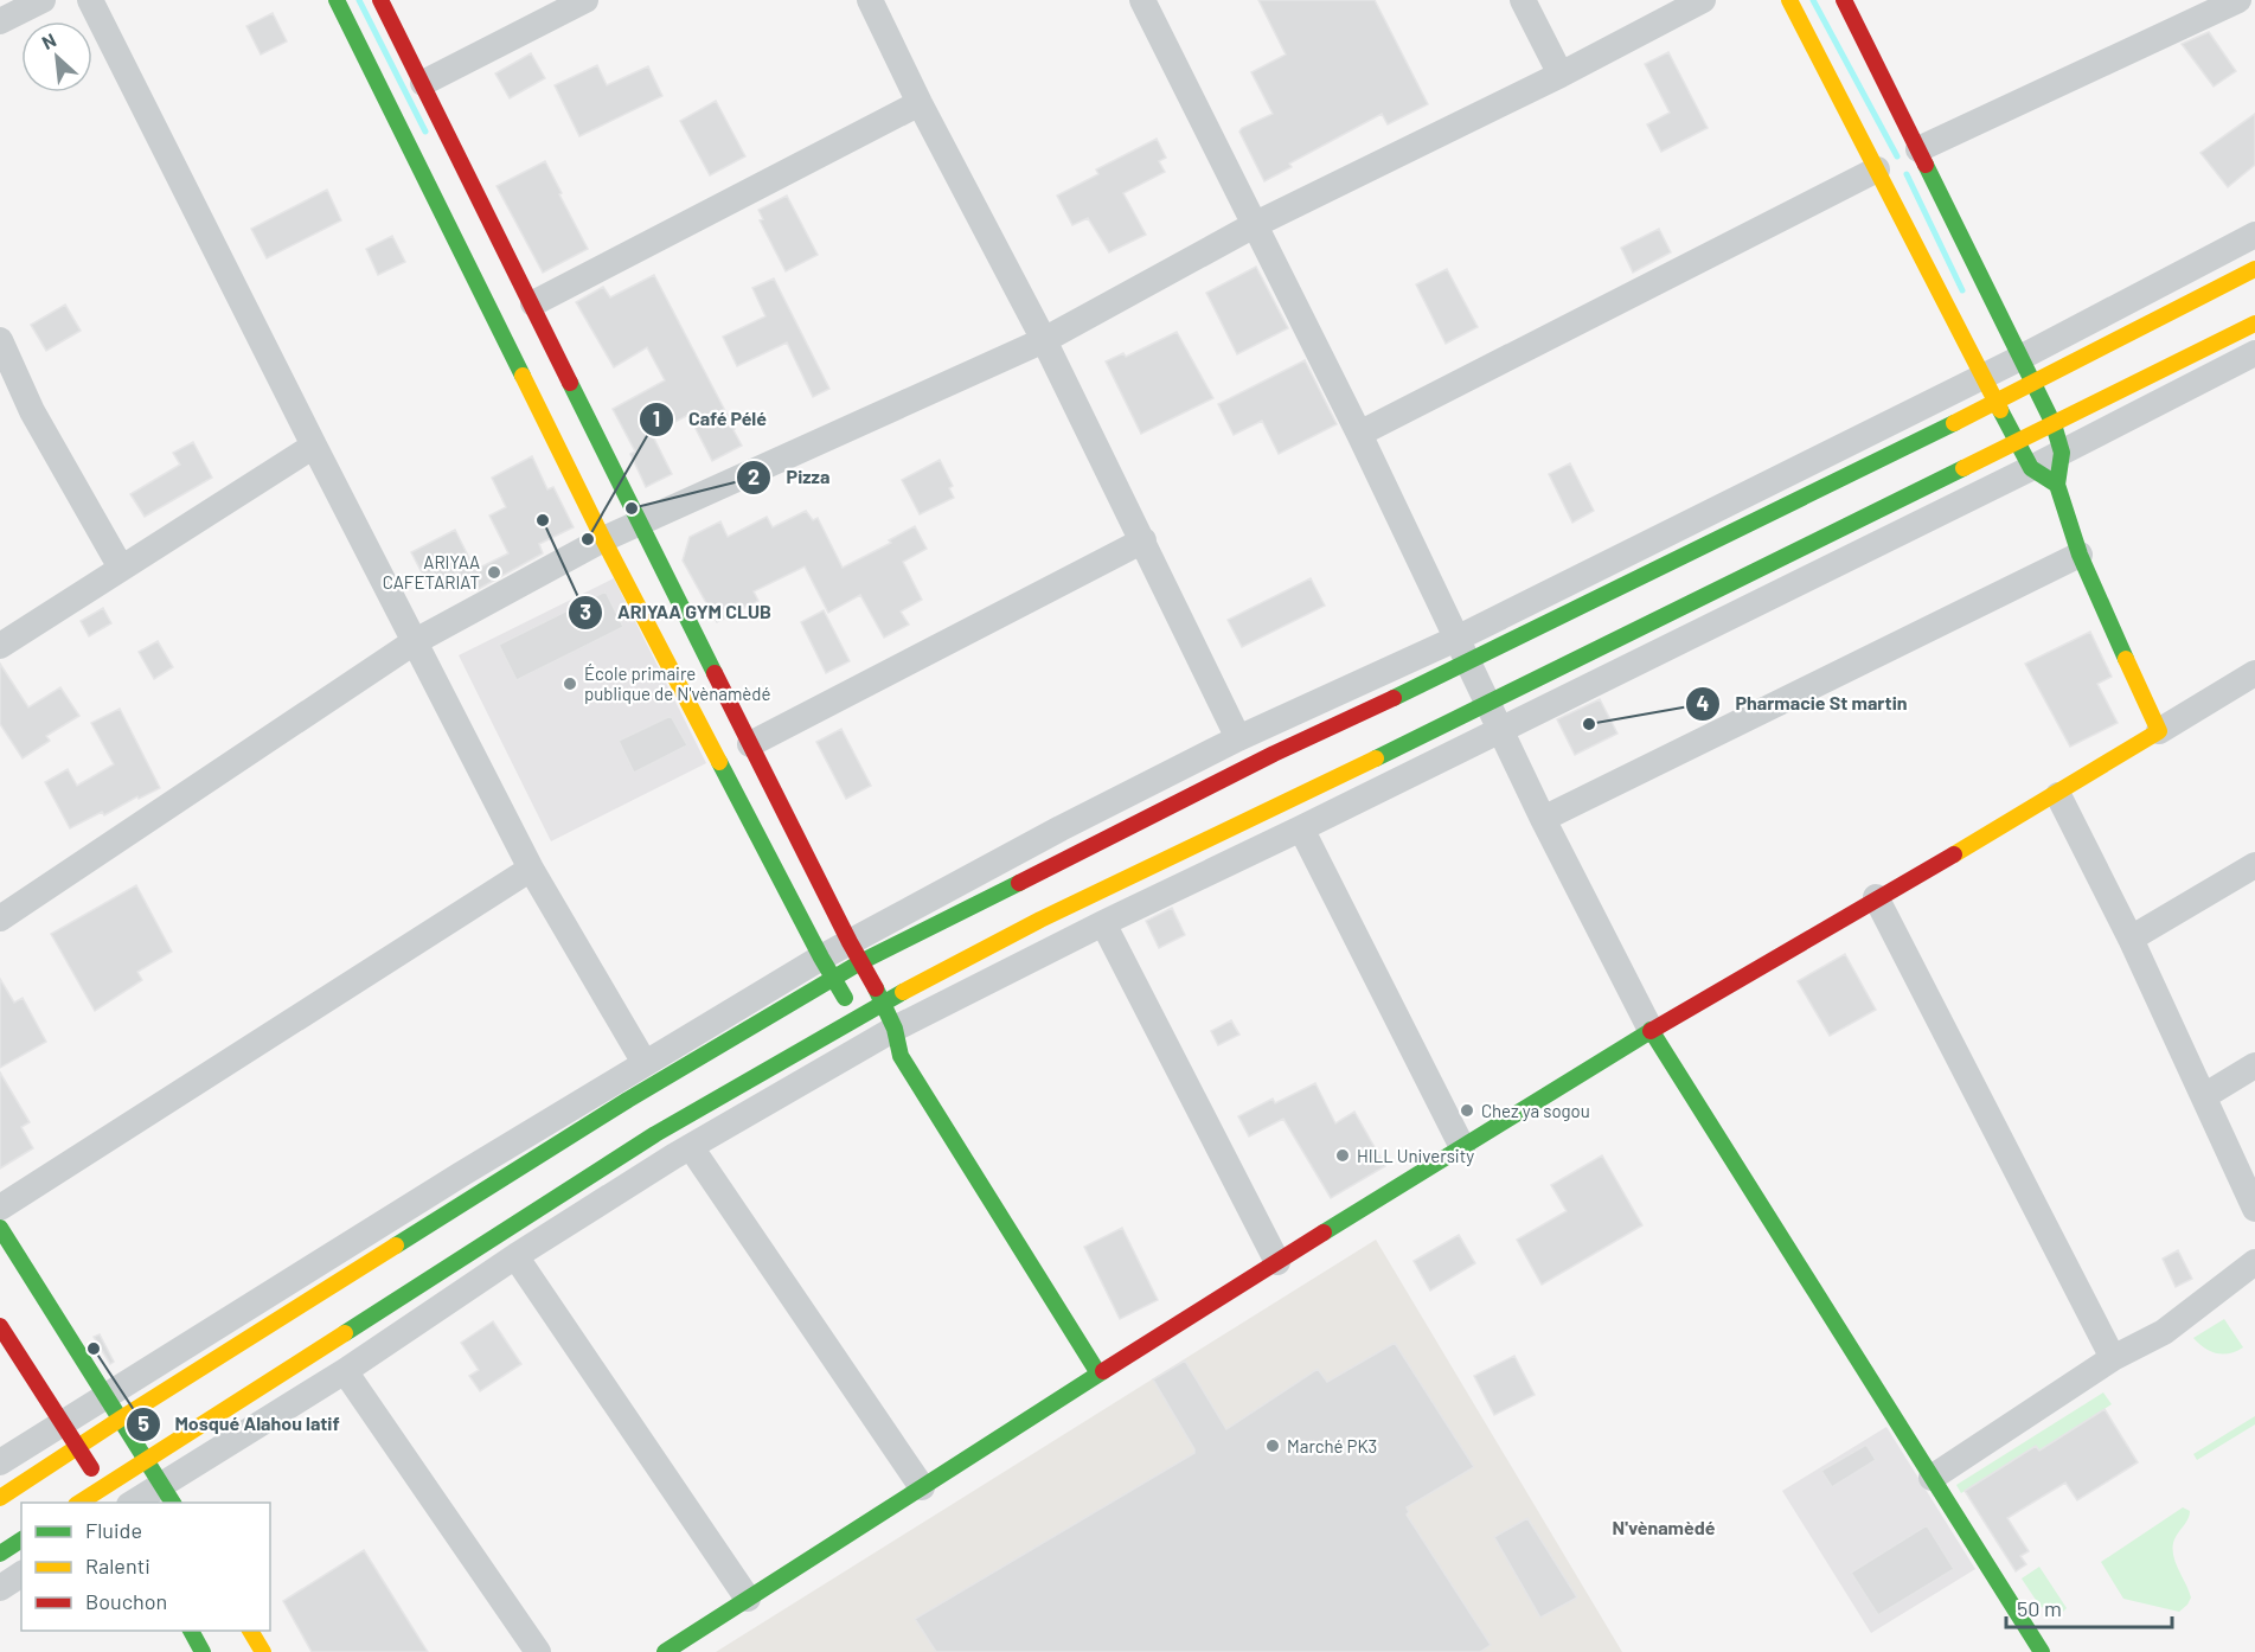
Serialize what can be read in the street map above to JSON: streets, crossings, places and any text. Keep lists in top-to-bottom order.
{
  "districts": ["N'vènamèdé"],
  "places": [
    "Pizza",
    "ARIYAA GYM CLUB",
    "Café Pélé",
    "ARIYAA CAFETARIAT",
    "École primaire publique de N'vènamèdé",
    "Pharmacie St martin",
    "Chez ya sogou",
    "HILL University",
    "Mosqué Alahou latif",
    "Marché PK3"
  ],
  "legend": ["Fluide", "Ralenti", "Bouchon"],
  "scale_bar": "50 m",
  "north": "top left"
}
